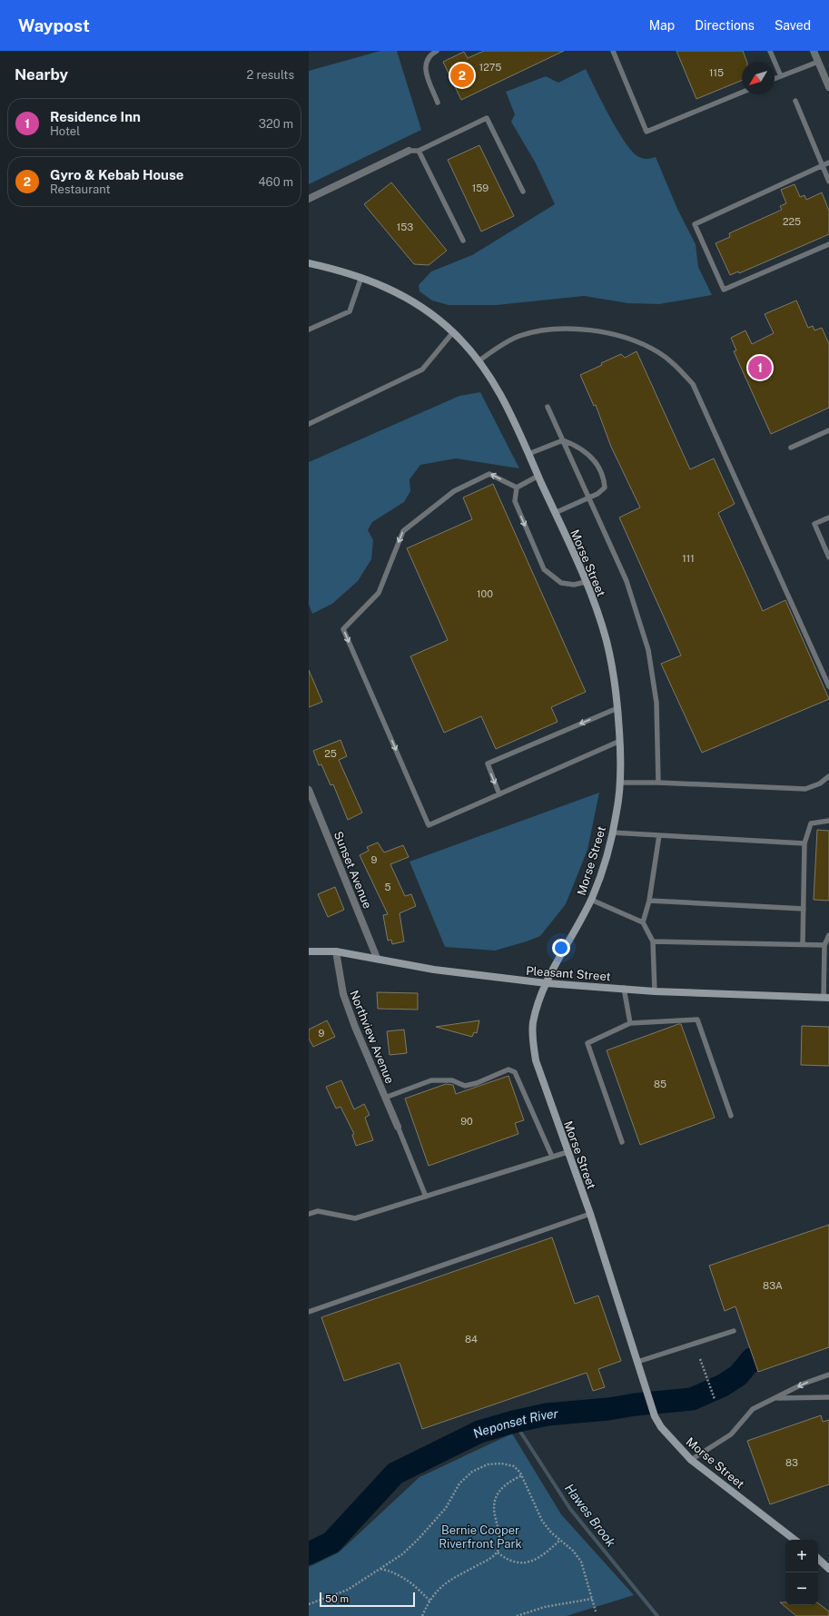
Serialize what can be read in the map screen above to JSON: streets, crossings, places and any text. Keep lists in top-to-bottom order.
{
  "streets": {
    "street": [
      "Morse Street",
      "Sunset Avenue",
      "Pleasant Street",
      "Northview Avenue"
    ]
  },
  "crossings": [
    ["Morse Street", "Pleasant Street"],
    ["Sunset Avenue", "Pleasant Street"],
    ["Pleasant Street", "Northview Avenue"]
  ],
  "water": ["Neponset River", "Hawes Brook"],
  "parks": ["Bernie Cooper Riverfront Park"],
  "house_numbers": [
    "1275",
    "115",
    "159",
    "225",
    "153",
    "111",
    "100",
    "25",
    "9",
    "5",
    "9",
    "85",
    "90",
    "83A",
    "84",
    "83"
  ],
  "scale_bar": "50 m",
  "north": "bottom left",
  "page": {
    "header": "Waypost",
    "nav": ["Map", "Directions", "Saved"],
    "heading": ["Nearby", "2 results"],
    "pins": ["2", "1"],
    "list": [
      {
        "mark": "1",
        "name": "Residence Inn",
        "note": "Hotel",
        "value": "320 m"
      },
      {
        "mark": "2",
        "name": "Gyro & Kebab House",
        "note": "Restaurant",
        "value": "460 m"
      }
    ],
    "map_buttons": ["+", "−"],
    "scale": "50 m"
  }
}
